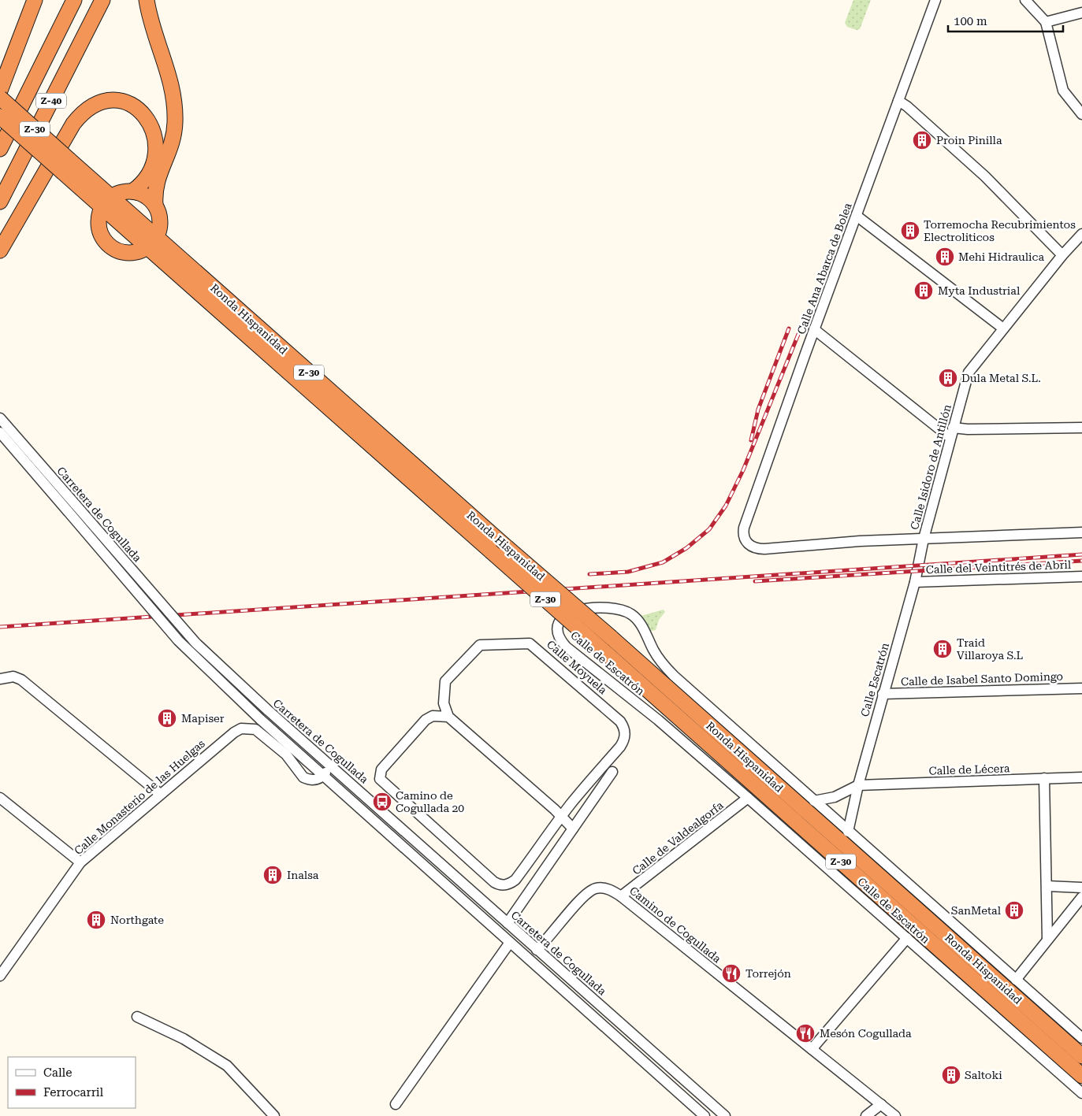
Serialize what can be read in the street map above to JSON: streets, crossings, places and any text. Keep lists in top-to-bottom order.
{
  "streets": {
    "highway": ["Z-40", "Z-30", "Ronda Hispanidad"],
    "street": [
      "Calle Ana Abarca de Bolea",
      "Calle Isidoro de Antillón",
      "Carretera de Cogullada",
      "Calle del Veintitrés de Abril",
      "Calle de Escatrón",
      "Calle Moyuela",
      "Calle de Isabel Santo Domingo",
      "Calle Escatrón",
      "Calle de Lécera",
      "Calle Monasterio de las Huelgas",
      "Calle de Valdealgorfa",
      "Camino de Cogullada"
    ]
  },
  "crossings": [
    ["Calle Ana Abarca de Bolea", "Calle Isidoro de Antillón"],
    ["Ronda Hispanidad", "Calle de Escatrón"],
    ["Calle Isidoro de Antillón", "Calle del Veintitrés de Abril"],
    ["Calle Isidoro de Antillón", "Calle Escatrón"],
    ["Carretera de Cogullada", "Calle Monasterio de las Huelgas"],
    ["Carretera de Cogullada", "Camino de Cogullada"],
    ["Calle del Veintitrés de Abril", "Calle Escatrón"],
    ["Calle de Escatrón", "Calle Escatrón"],
    ["Calle de Escatrón", "Calle de Valdealgorfa"],
    ["Calle de Isabel Santo Domingo", "Calle Escatrón"],
    ["Calle Escatrón", "Calle de Lécera"],
    ["Calle de Valdealgorfa", "Camino de Cogullada"]
  ],
  "places": {
    "building": [
      "Proin Pinilla",
      "Torremocha Recubrimientos Electroliticos",
      "Mehi Hidraulica",
      "Myta Industrial",
      "Dula Metal S.L.",
      "Traid Villaroya S.L",
      "Mapiser",
      "Inalsa",
      "SanMetal",
      "Northgate",
      "Saltoki"
    ],
    "bus stop": ["Camino de Cogullada 20"],
    "restaurant": ["Torrejón", "Mesón Cogullada"]
  },
  "legend": ["Calle", "Ferrocarril"],
  "scale_bar": "100 m"
}
